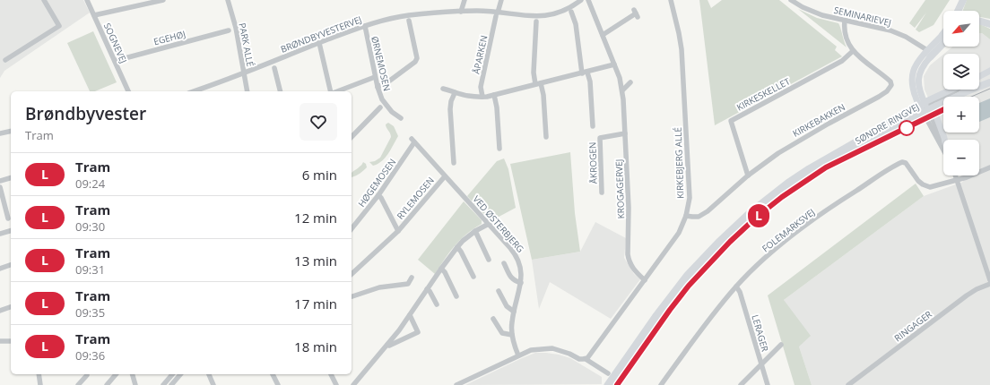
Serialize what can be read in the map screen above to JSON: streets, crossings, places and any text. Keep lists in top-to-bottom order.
{
  "streets": {
    "main road": ["SØNDRE RINGVEJ"],
    "street": [
      "SEMINARIEVEJ",
      "BRØNDBYVESTERVEJ",
      "EGEHØJ",
      "SOGNEVEJ",
      "PARK ALLÉ",
      "ÅPARKEN",
      "ØRNEMOSEN",
      "KIRKESKELLET",
      "KIRKEBAKKEN",
      "ÅKROGEN",
      "KIRKEBJERG ALLÉ",
      "HØGEMOSEN",
      "KROGAGERVEJ",
      "RYLEMOSEN",
      "VED ØSTERBJERG",
      "FOLEMARKSVEJ",
      "RINGAGER",
      "LERAGER"
    ]
  },
  "crossings": [
    ["SEMINARIEVEJ", "KIRKEBAKKEN"],
    ["BRØNDBYVESTERVEJ", "PARK ALLÉ"],
    ["BRØNDBYVESTERVEJ", "ÅPARKEN"],
    ["BRØNDBYVESTERVEJ", "ØRNEMOSEN"],
    ["EGEHØJ", "SOGNEVEJ"],
    ["KIRKESKELLET", "KIRKEBAKKEN"],
    ["KIRKEBAKKEN", "KIRKEBJERG ALLÉ"],
    ["ÅKROGEN", "KROGAGERVEJ"],
    ["KIRKEBJERG ALLÉ", "KROGAGERVEJ"],
    ["HØGEMOSEN", "RYLEMOSEN"],
    ["RYLEMOSEN", "VED ØSTERBJERG"],
    ["FOLEMARKSVEJ", "LERAGER"]
  ],
  "lines": ["tram line L"],
  "north": "bottom left",
  "page": {
    "on_map": "L",
    "map_buttons": ["+", "−"],
    "heading": ["Brøndbyvester", "Tram"],
    "list": [
      {
        "mark": "L",
        "name": "Tram",
        "note": "09:24",
        "value": "6 min"
      },
      {
        "mark": "L",
        "name": "Tram",
        "note": "09:30",
        "value": "12 min"
      },
      {
        "mark": "L",
        "name": "Tram",
        "note": "09:31",
        "value": "13 min"
      },
      {
        "mark": "L",
        "name": "Tram",
        "note": "09:35",
        "value": "17 min"
      },
      {
        "mark": "L",
        "name": "Tram",
        "note": "09:36",
        "value": "18 min"
      }
    ]
  }
}
